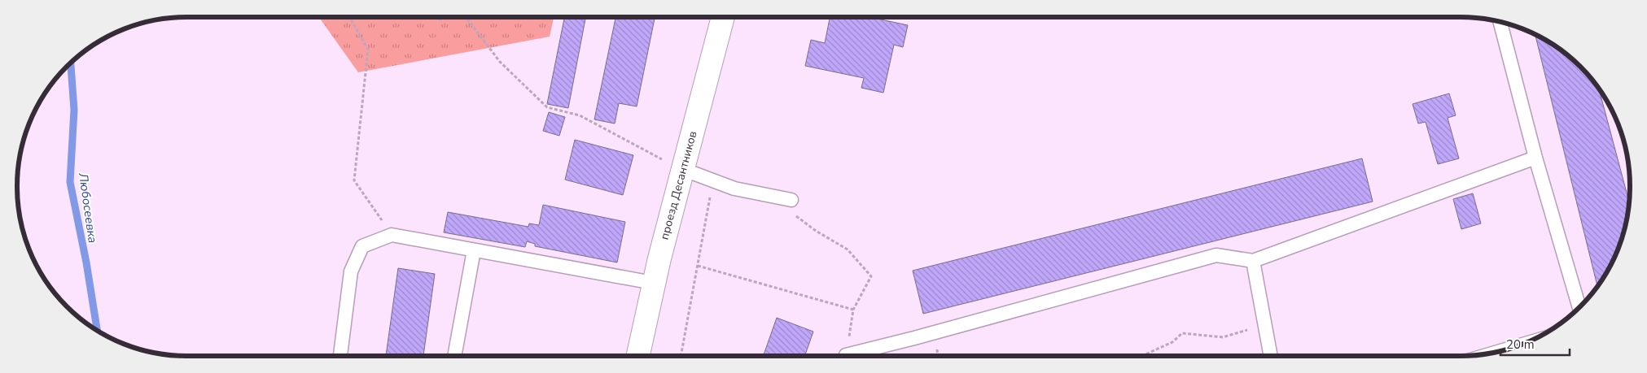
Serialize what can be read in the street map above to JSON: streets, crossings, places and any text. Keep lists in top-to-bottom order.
{
  "streets": {
    "street": ["проезд Десантников"]
  },
  "water": ["Любосеевка"],
  "scale_bar": "20 m"
}
